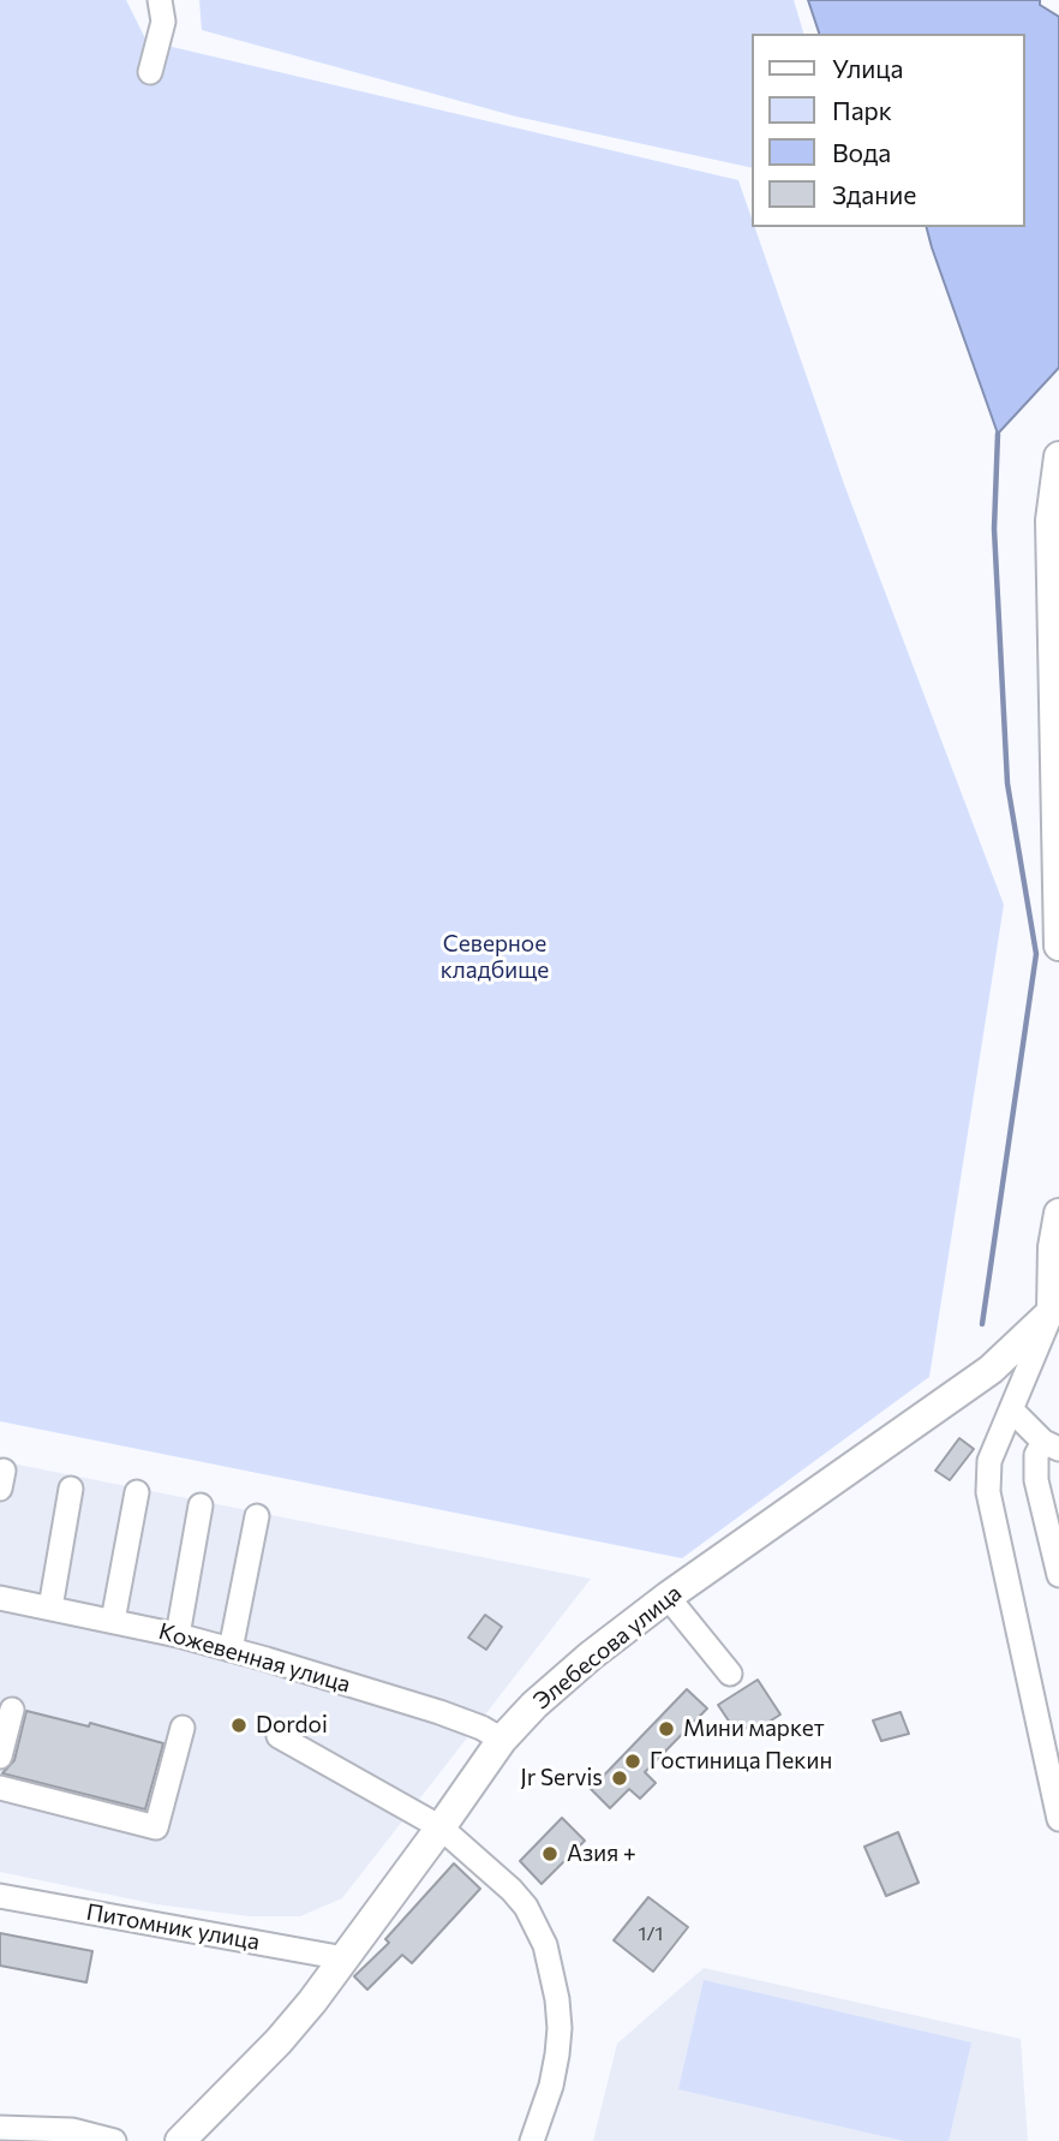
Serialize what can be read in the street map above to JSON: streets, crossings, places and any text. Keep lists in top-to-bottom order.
{
  "streets": {
    "main road": ["Элебесова улица"],
    "street": ["Кожевенная улица", "Питомник улица"]
  },
  "crossings": [
    ["Элебесова улица", "Кожевенная улица"],
    ["Элебесова улица", "Питомник улица"]
  ],
  "parks": ["Северное кладбище"],
  "places": [
    "Dordoi",
    "Мини маркет",
    "Гостиница Пекин",
    "Jr Servis",
    "Азия +"
  ],
  "house_numbers": ["1/1"],
  "legend": [
    "Улица",
    "Парк",
    "Вода",
    "Здание"
  ]
}
